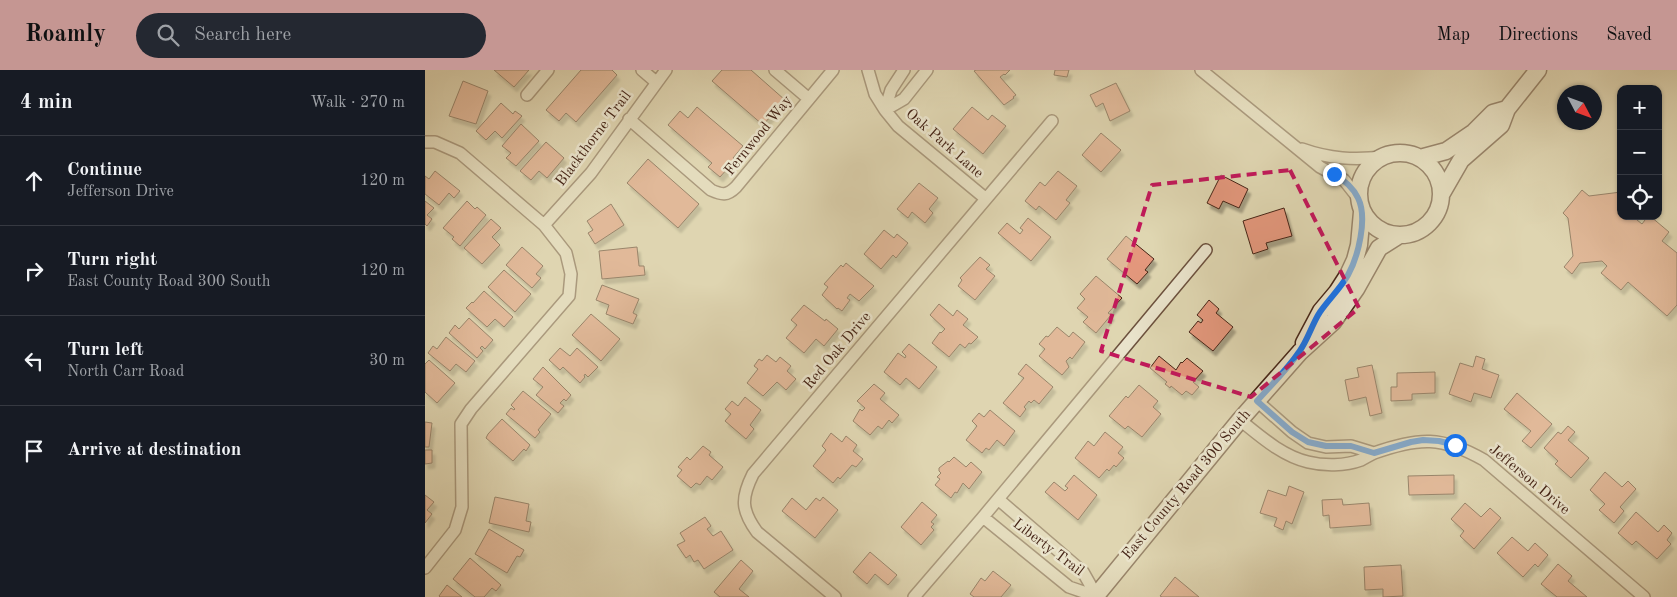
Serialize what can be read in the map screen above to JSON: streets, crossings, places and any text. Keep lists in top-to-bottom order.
{
  "streets": {
    "street": [
      "Fernwood Way",
      "Blackthorne Trail",
      "Oak Park Lane",
      "Red Oak Drive",
      "Jefferson Drive",
      "East County Road 300 South",
      "Liberty Trail"
    ]
  },
  "crossings": [
    ["Fernwood Way", "Blackthorne Trail"],
    ["Oak Park Lane", "Red Oak Drive"],
    ["Jefferson Drive", "East County Road 300 South"],
    ["East County Road 300 South", "Liberty Trail"]
  ],
  "north": "bottom right",
  "page": {
    "header": "Roamly",
    "search": "Search here",
    "nav": ["Map", "Directions", "Saved"],
    "heading": ["4 min", "Walk · 270 m"],
    "map_buttons": ["+", "−"],
    "list": [
      ["Continue", "Jefferson Drive", "120 m"],
      ["Turn right", "East County Road 300 South", "120 m"],
      ["Turn left", "North Carr Road", "30 m"],
      "Arrive at destination"
    ]
  }
}
